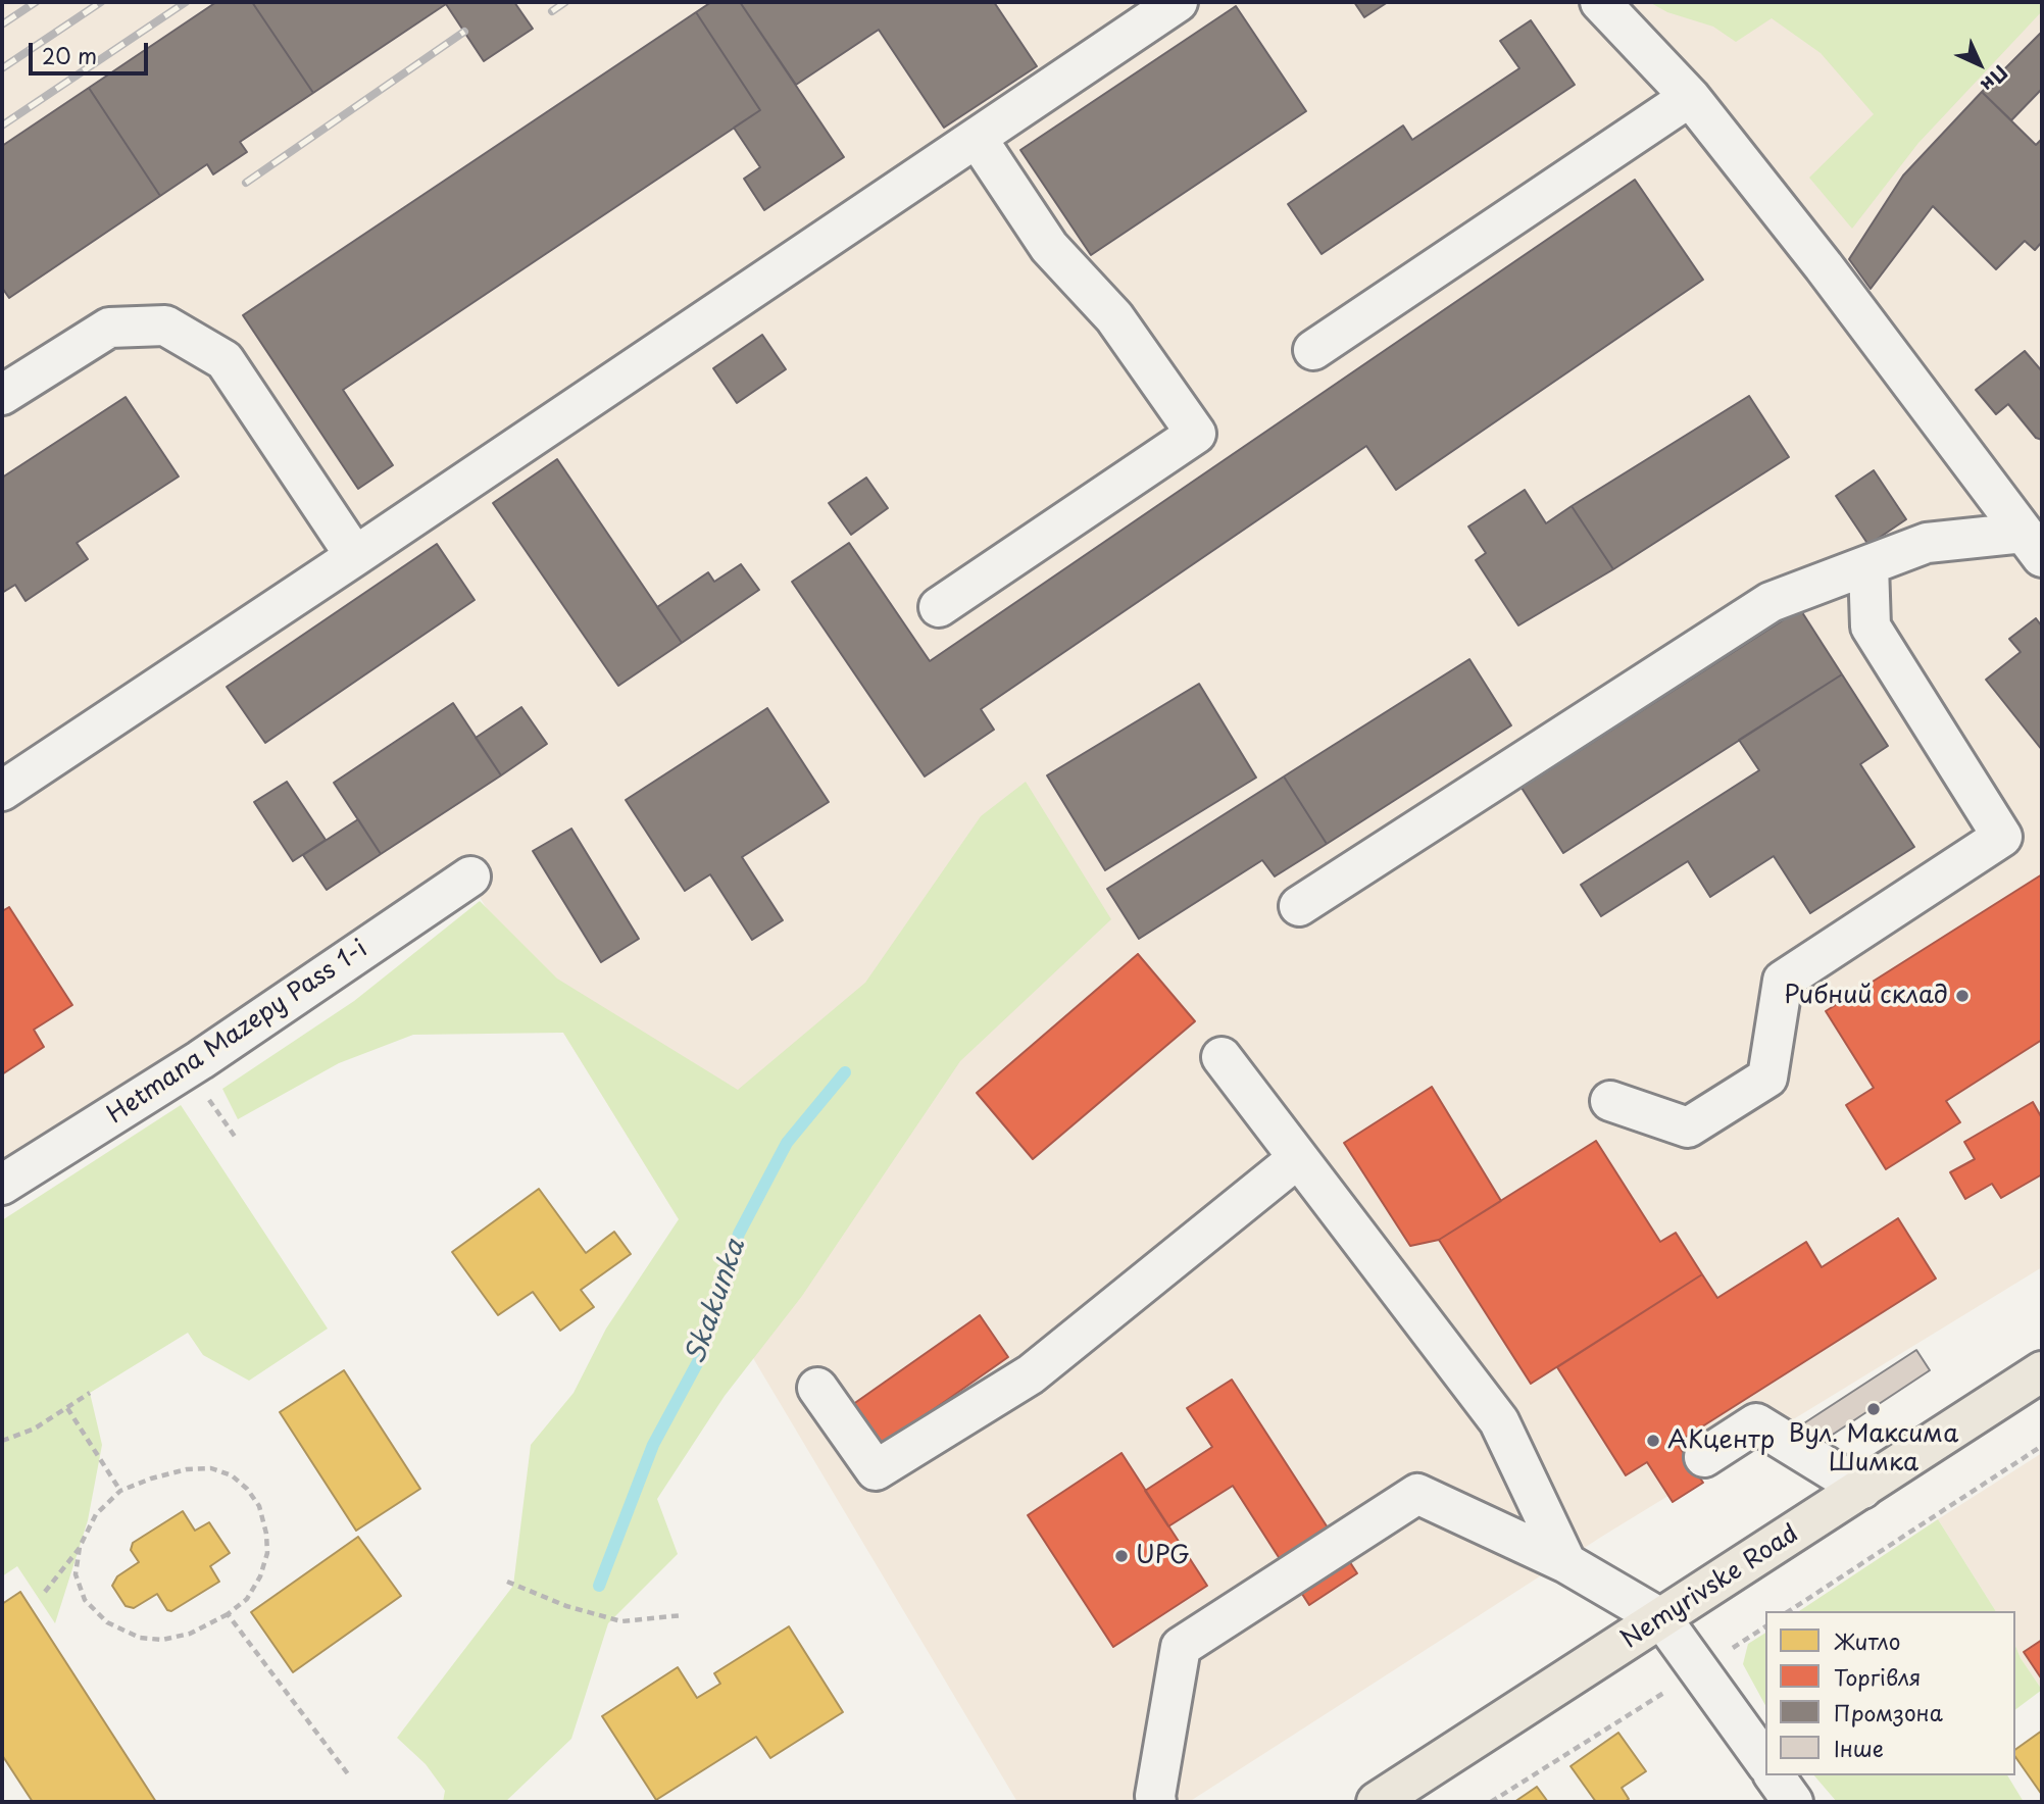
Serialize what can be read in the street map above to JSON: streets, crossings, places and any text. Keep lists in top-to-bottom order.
{
  "streets": {
    "main road": ["Nemyrivske Road"],
    "street": ["Hetmana Mazepy Pass 1-i"]
  },
  "water": ["Skakunka"],
  "places": [
    "Рибний склад",
    "Вул. Максима Шимка",
    "АКцентр",
    "UPG"
  ],
  "legend": [
    "Житло",
    "Торгівля",
    "Промзона",
    "Інше"
  ],
  "scale_bar": "20 m",
  "north": "bottom right"
}
